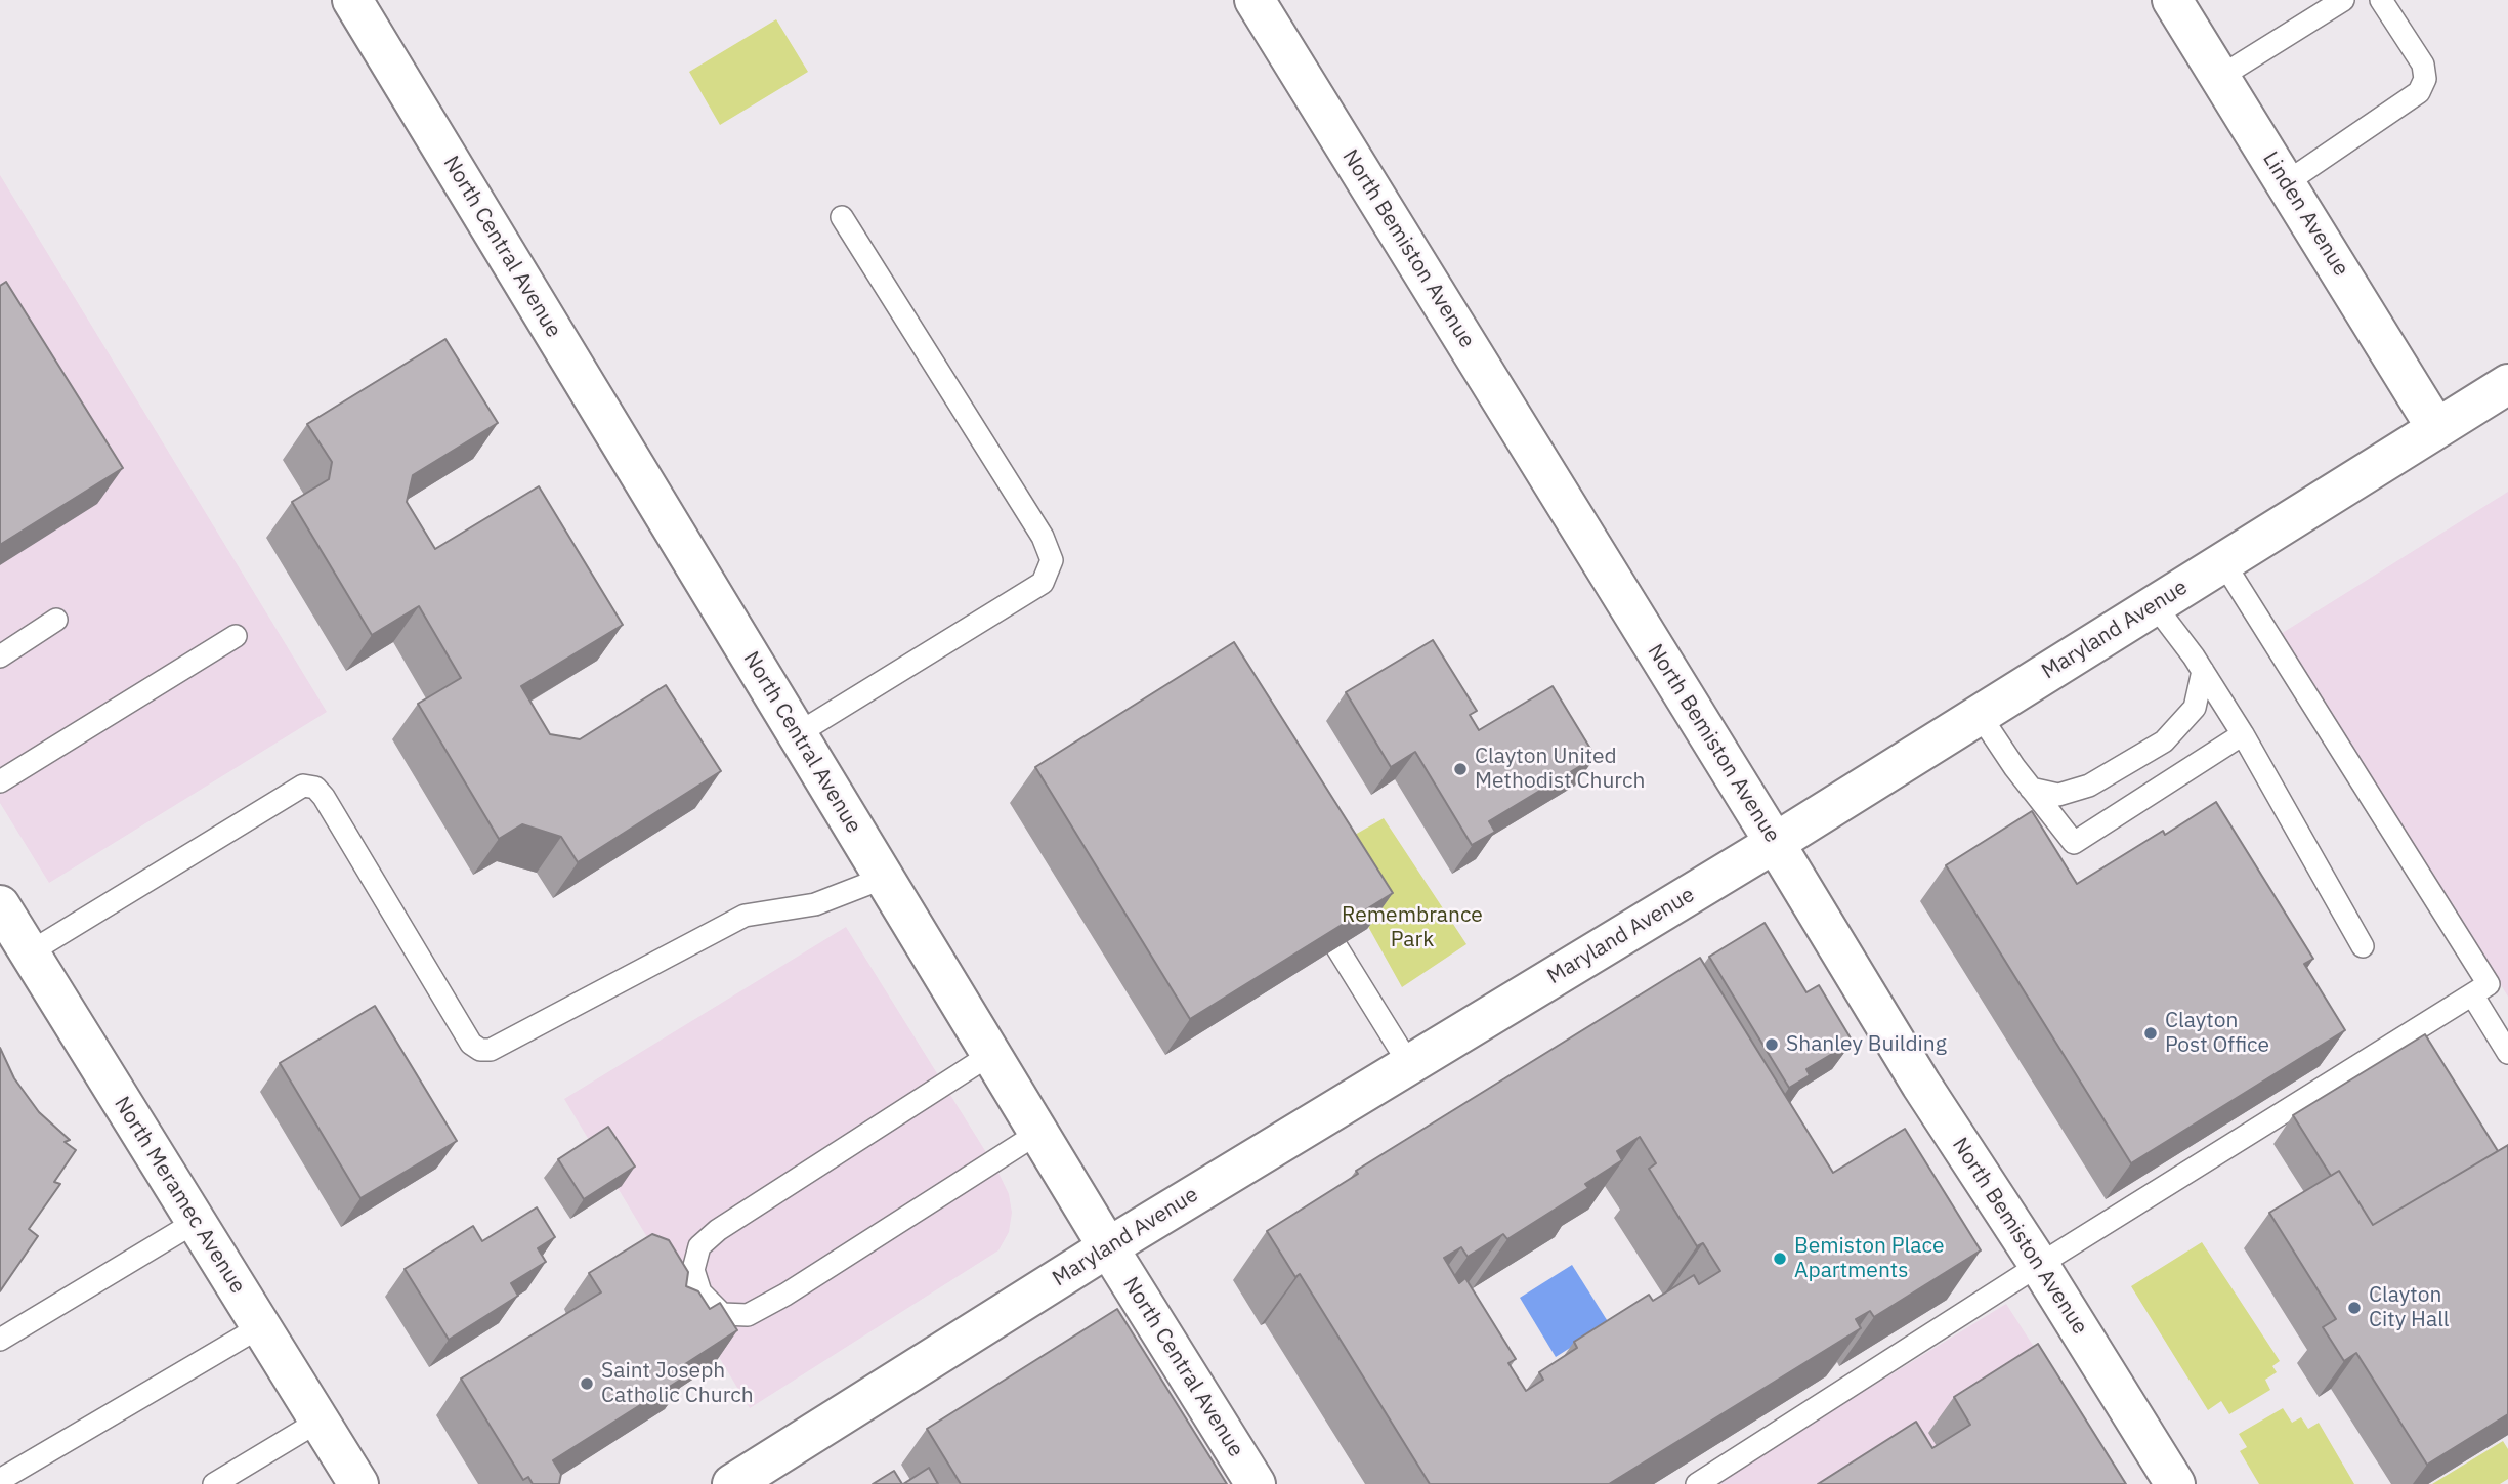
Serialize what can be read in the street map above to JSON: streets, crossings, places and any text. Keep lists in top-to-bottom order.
{
  "streets": {
    "street": [
      "Linden Avenue",
      "North Central Avenue",
      "North Bemiston Avenue",
      "Maryland Avenue",
      "North Meramec Avenue"
    ]
  },
  "crossings": [
    ["Linden Avenue", "Maryland Avenue"],
    ["North Central Avenue", "Maryland Avenue"],
    ["North Bemiston Avenue", "Maryland Avenue"]
  ],
  "parks": ["Remembrance Park"],
  "places": [
    "Clayton United Methodist Church",
    "Clayton Post Office",
    "Shanley Building",
    "Bemiston Place Apartments",
    "Clayton City Hall",
    "Saint Joseph Catholic Church"
  ]
}
